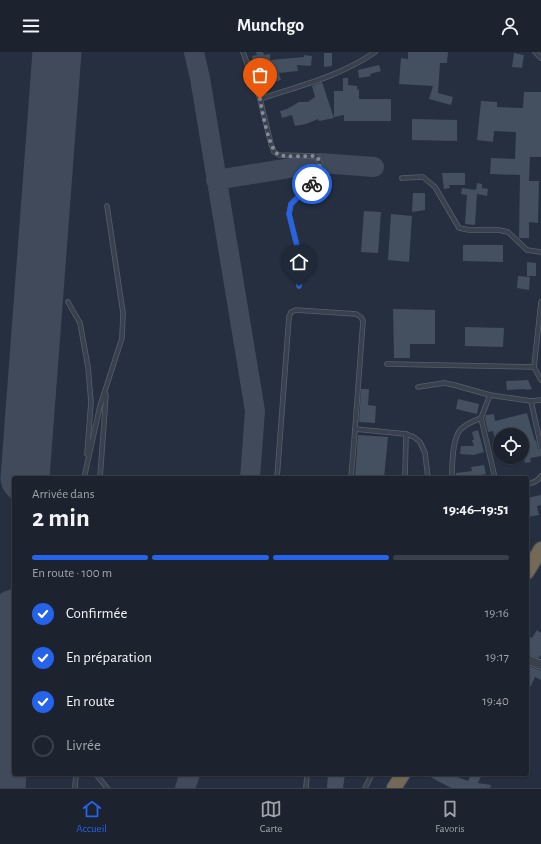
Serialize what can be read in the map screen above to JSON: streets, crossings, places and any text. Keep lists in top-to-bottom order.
{
  "page": {
    "header": "Munchgo",
    "heading": ["2 min", "Arrivée dans", "19:46–19:51"],
    "bar": "En route · 100 m",
    "list": [
      ["Confirmée", "19:16"],
      ["En préparation", "19:17"],
      ["En route", "19:40"],
      "Livrée"
    ],
    "tabs": ["Accueil", "Carte", "Favoris"]
  }
}
